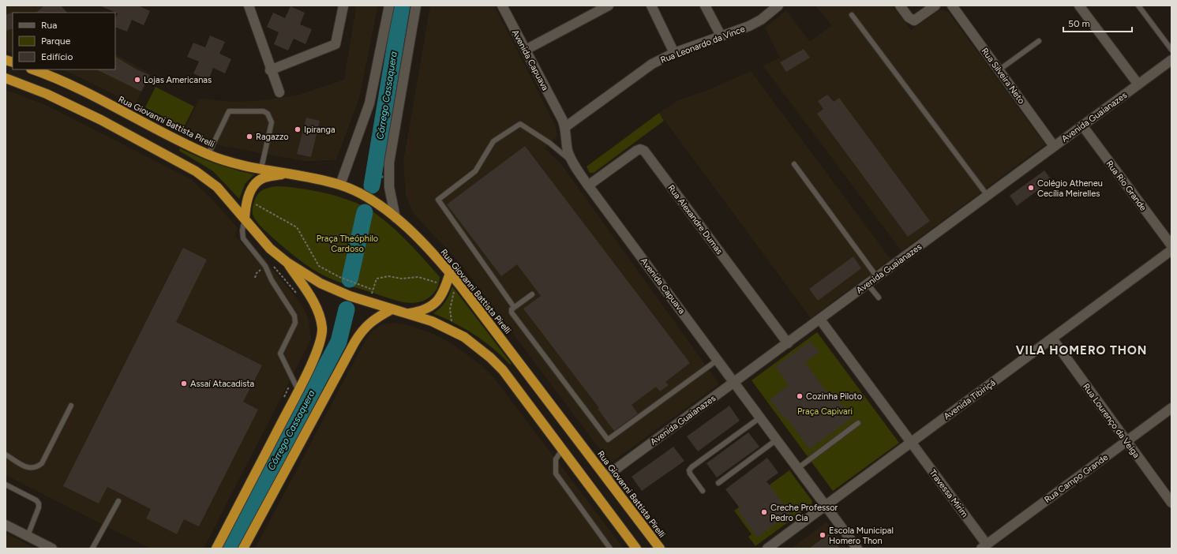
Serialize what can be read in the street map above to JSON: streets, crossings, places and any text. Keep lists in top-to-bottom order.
{
  "streets": {
    "highway": ["Rua Giovanni Battista Pirelli"],
    "street": [
      "Rua Leonardo da Vince",
      "Avenida Capuava",
      "Rua Silveira Neto",
      "Avenida Guaianazes",
      "Rua Rio Grande",
      "Rua Alexandre Dumas",
      "Avenida Tibiriçá",
      "Rua Lourenço da Veiga",
      "Rua Campo Grande",
      "Travessa Mirim"
    ]
  },
  "crossings": [
    ["Rua Leonardo da Vince", "Avenida Capuava"],
    ["Avenida Capuava", "Avenida Guaianazes"],
    ["Avenida Capuava", "Rua Alexandre Dumas"],
    ["Avenida Capuava", "Avenida Tibiriçá"],
    ["Rua Silveira Neto", "Avenida Guaianazes"],
    ["Avenida Guaianazes", "Rua Giovanni Battista Pirelli"],
    ["Avenida Guaianazes", "Rua Rio Grande"],
    ["Avenida Guaianazes", "Rua Alexandre Dumas"],
    ["Avenida Tibiriçá", "Rua Lourenço da Veiga"],
    ["Avenida Tibiriçá", "Travessa Mirim"],
    ["Rua Lourenço da Veiga", "Rua Campo Grande"],
    ["Rua Campo Grande", "Travessa Mirim"]
  ],
  "districts": ["VILA HOMERO THON"],
  "water": ["Córrego Cassaquera"],
  "parks": ["Praça Theóphilo Cardoso", "Praça Capivari"],
  "places": [
    "Lojas Americanas",
    "Ipiranga",
    "Ragazzo",
    "Colégio Atheneu Cecília Meirelles",
    "Assaí Atacadista",
    "Cozinha Piloto",
    "Creche Professor Pedro Cia",
    "Escola Municipal Homero Thon"
  ],
  "legend": ["Rua", "Parque", "Edifício"],
  "scale_bar": "50 m"
}
